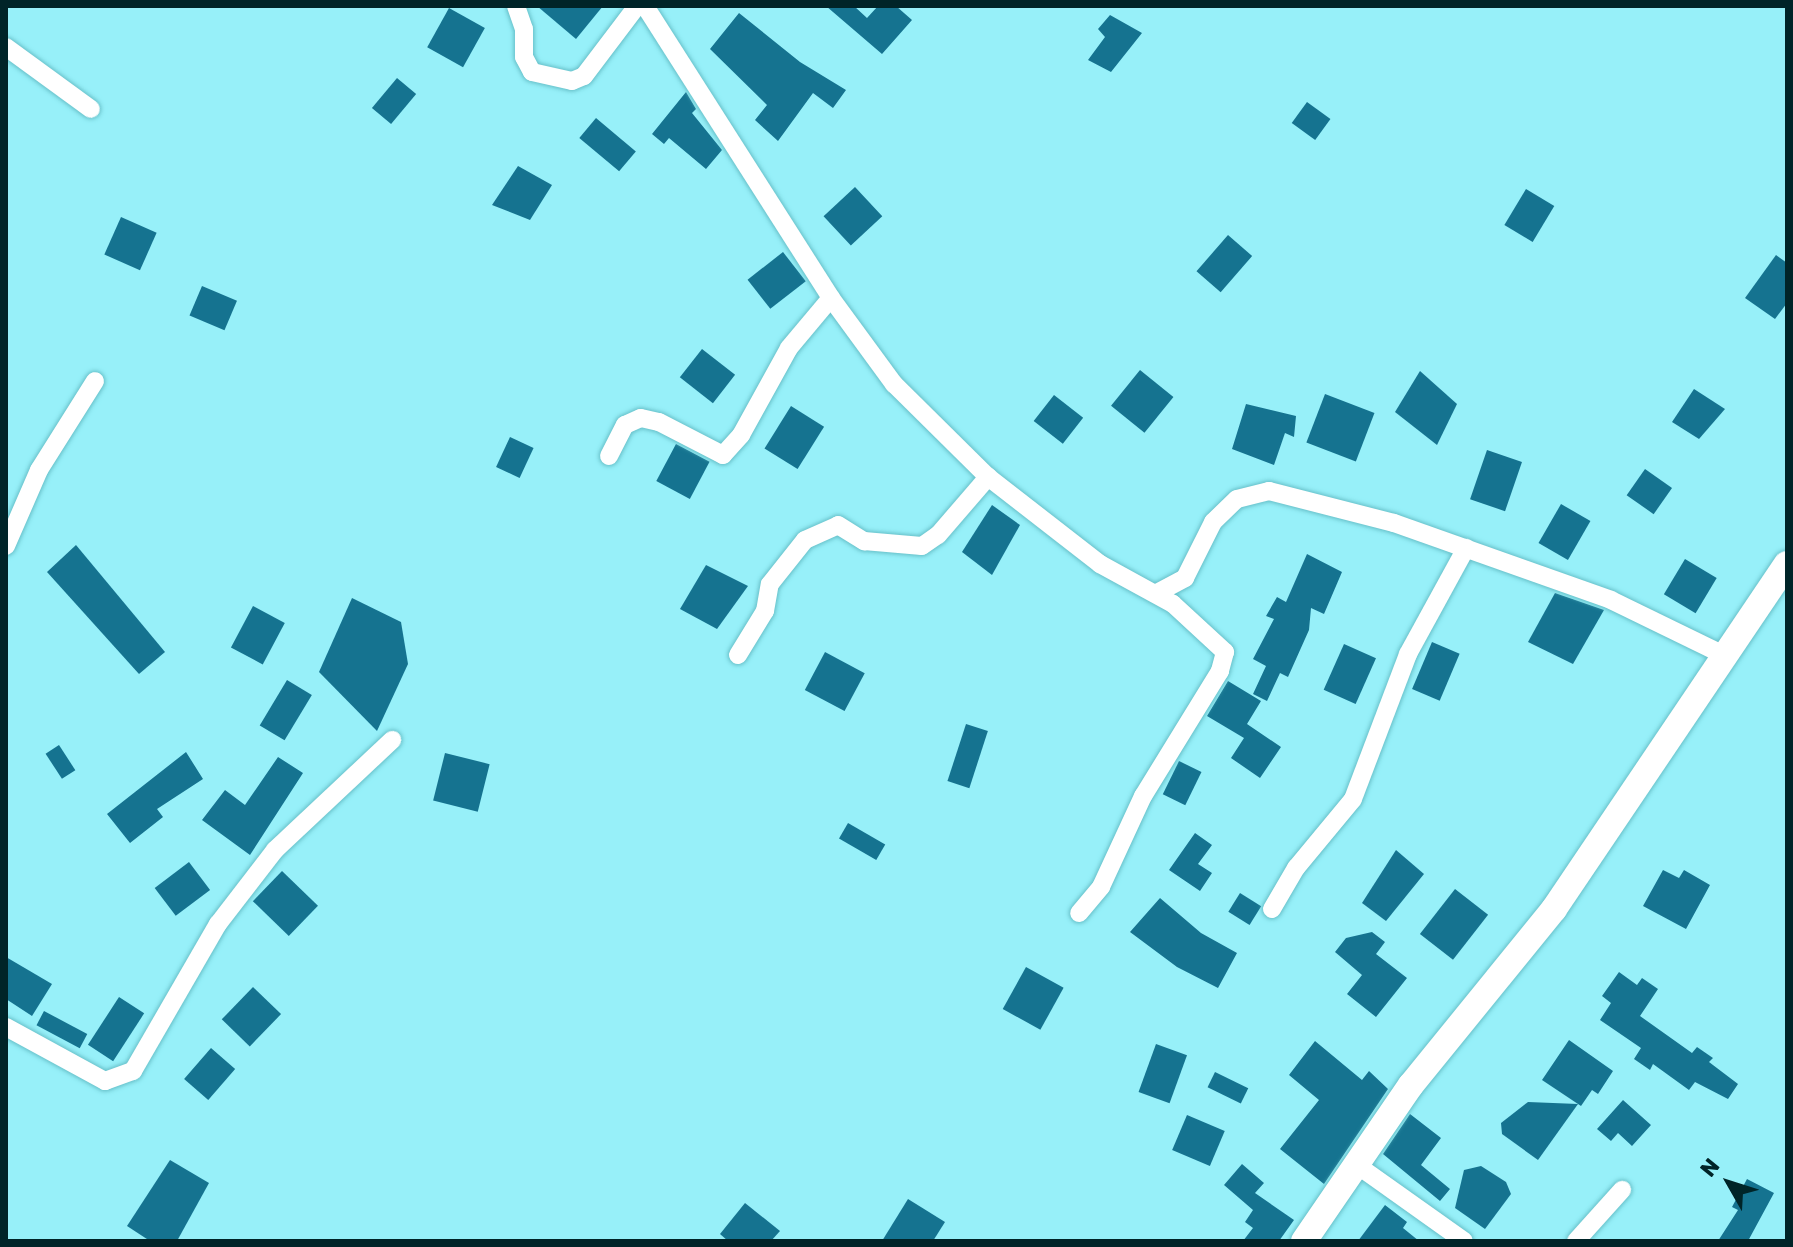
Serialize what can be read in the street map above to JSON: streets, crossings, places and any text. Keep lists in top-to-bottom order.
{
  "north": "top left"
}
